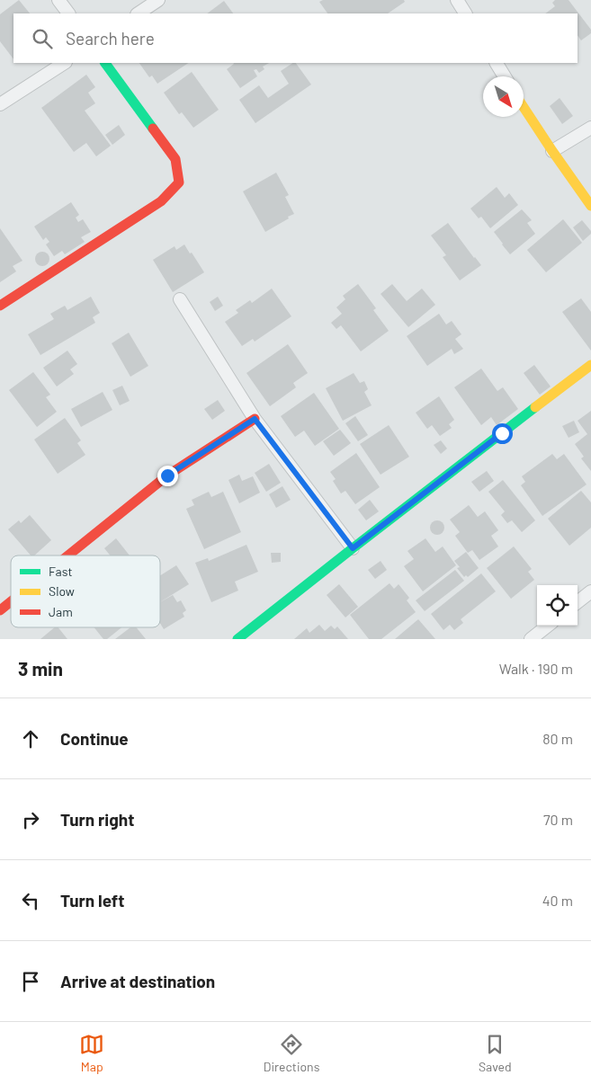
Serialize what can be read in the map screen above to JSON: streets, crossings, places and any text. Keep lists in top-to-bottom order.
{
  "legend": ["Fast", "Slow", "Jam"],
  "north": "bottom right",
  "page": {
    "search": "Search here",
    "heading": ["3 min", "Walk · 190 m"],
    "list": [
      ["Continue", "80 m"],
      ["Turn right", "70 m"],
      ["Turn left", "40 m"],
      "Arrive at destination"
    ],
    "nav": ["Map", "Directions", "Saved"]
  }
}
